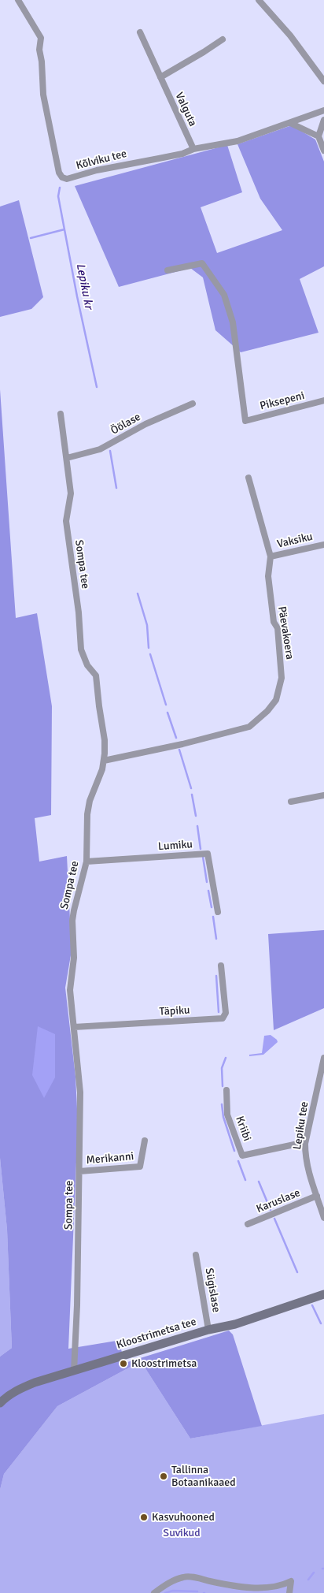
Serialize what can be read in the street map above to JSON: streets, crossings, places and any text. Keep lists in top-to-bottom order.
{
  "streets": {
    "main road": ["Kloostrimetsa tee"],
    "street": [
      "Valguta",
      "Kõlviku tee",
      "Piksepeni",
      "Öölase",
      "Vaksiku",
      "Sompa tee",
      "Päevakoera",
      "Lumiku",
      "Täpiku",
      "Lepiku tee",
      "Kriibi",
      "Merikanni",
      "Karuslase",
      "Sügislase"
    ]
  },
  "crossings": [
    ["Valguta", "Kõlviku tee"],
    ["Öölase", "Sompa tee"],
    ["Vaksiku", "Päevakoera"],
    ["Sompa tee", "Päevakoera"],
    ["Sompa tee", "Lumiku"],
    ["Sompa tee", "Täpiku"],
    ["Sompa tee", "Merikanni"],
    ["Sompa tee", "Kloostrimetsa tee"],
    ["Lepiku tee", "Kriibi"],
    ["Lepiku tee", "Karuslase"],
    ["Sügislase", "Kloostrimetsa tee"]
  ],
  "water": ["Lepiku kr"],
  "parks": ["Suvikud"],
  "places": ["Kloostrimetsa", "Tallinna Botaanikaaed", "Kasvuhooned"]
}
